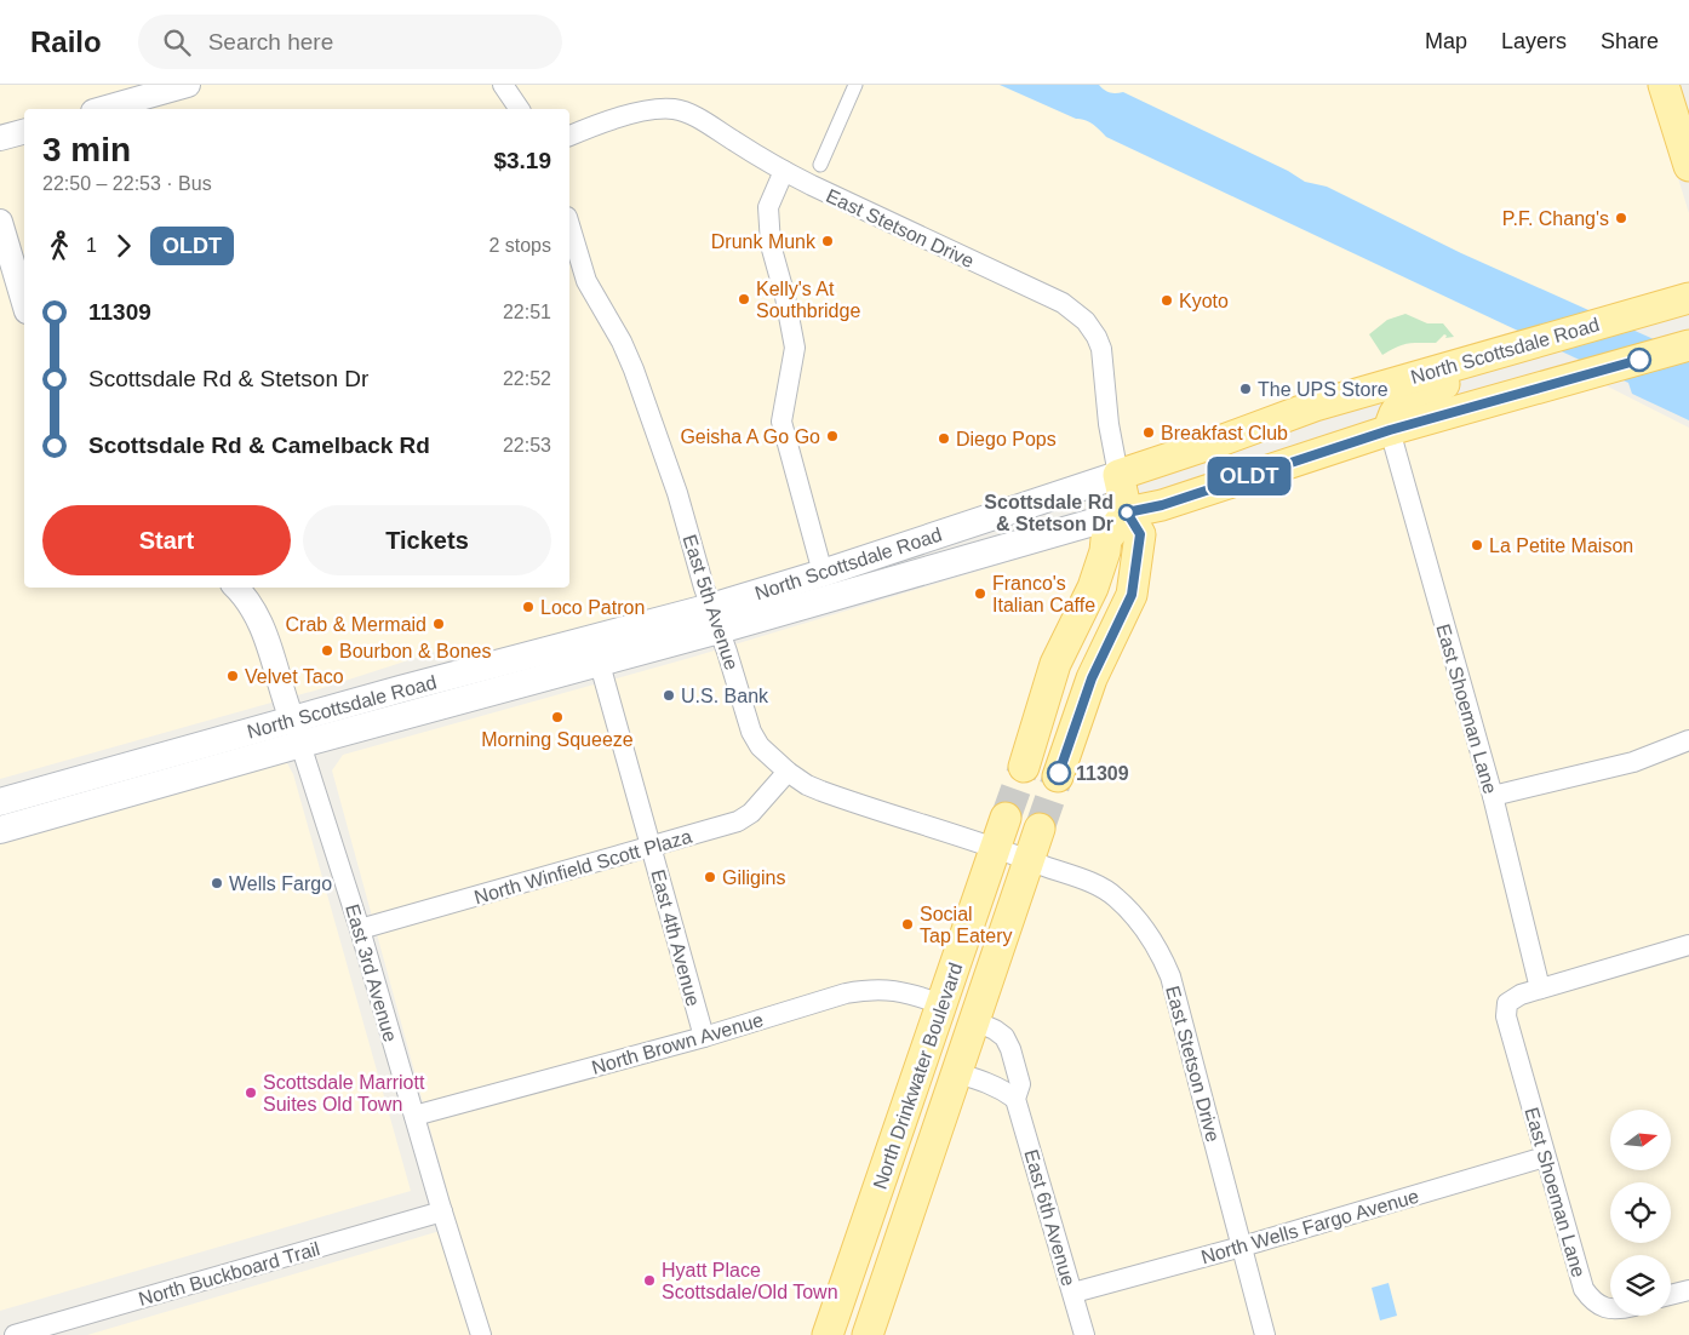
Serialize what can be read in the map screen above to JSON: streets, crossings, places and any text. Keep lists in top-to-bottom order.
{
  "streets": {
    "main road": ["North Scottsdale Road", "North Drinkwater Boulevard"],
    "street": [
      "East Stetson Drive",
      "East 5th Avenue",
      "East Shoeman Lane",
      "North Winfield Scott Plaza",
      "East 4th Avenue",
      "East 3rd Avenue",
      "North Brown Avenue",
      "East 6th Avenue",
      "North Wells Fargo Avenue",
      "North Buckboard Trail"
    ]
  },
  "crossings": [
    ["East Stetson Drive", "North Scottsdale Road"],
    ["East Stetson Drive", "North Drinkwater Boulevard"],
    ["East Stetson Drive", "North Wells Fargo Avenue"],
    ["North Scottsdale Road", "East 5th Avenue"],
    ["North Scottsdale Road", "East Shoeman Lane"],
    ["North Scottsdale Road", "East 4th Avenue"],
    ["North Scottsdale Road", "East 3rd Avenue"],
    ["East 5th Avenue", "North Winfield Scott Plaza"],
    ["East 5th Avenue", "North Drinkwater Boulevard"],
    ["East Shoeman Lane", "North Wells Fargo Avenue"],
    ["North Winfield Scott Plaza", "East 4th Avenue"],
    ["North Winfield Scott Plaza", "East 3rd Avenue"],
    ["East 4th Avenue", "North Brown Avenue"],
    ["East 3rd Avenue", "North Brown Avenue"],
    ["East 3rd Avenue", "North Buckboard Trail"],
    ["North Brown Avenue", "North Drinkwater Boulevard"],
    ["North Drinkwater Boulevard", "East 6th Avenue"],
    ["East 6th Avenue", "North Wells Fargo Avenue"]
  ],
  "places": [
    "P.F. Chang's",
    "Drunk Munk",
    "Kelly's At Southbridge",
    "Kyoto",
    "The UPS Store",
    "Breakfast Club",
    "Geisha A Go Go",
    "Diego Pops",
    "Scottsdale Rd & Stetson Dr",
    "La Petite Maison",
    "Franco's Italian Caffe",
    "Loco Patron",
    "Crab & Mermaid",
    "Bourbon & Bones",
    "Velvet Taco",
    "U.S. Bank",
    "Morning Squeeze",
    "11309",
    "Giligins",
    "Wells Fargo",
    "Social Tap Eatery",
    "Scottsdale Marriott Suites Old Town",
    "Hyatt Place Scottsdale/Old Town"
  ],
  "lines": ["bus line OLDT"],
  "north": "right",
  "page": {
    "header": "Railo",
    "search": "Search here",
    "nav": ["Map", "Layers", "Share"],
    "on_map": "OLDT",
    "heading": ["3 min", "22:50 – 22:53 · Bus", "$3.19"],
    "legs": ["1", "OLDT", "2 stops"],
    "list": [
      {
        "name": "11309",
        "value": "22:51"
      },
      {
        "name": "Scottsdale Rd & Stetson Dr",
        "value": "22:52"
      },
      {
        "name": "Scottsdale Rd & Camelback Rd",
        "value": "22:53"
      }
    ],
    "buttons": ["Start", "Tickets"]
  }
}
